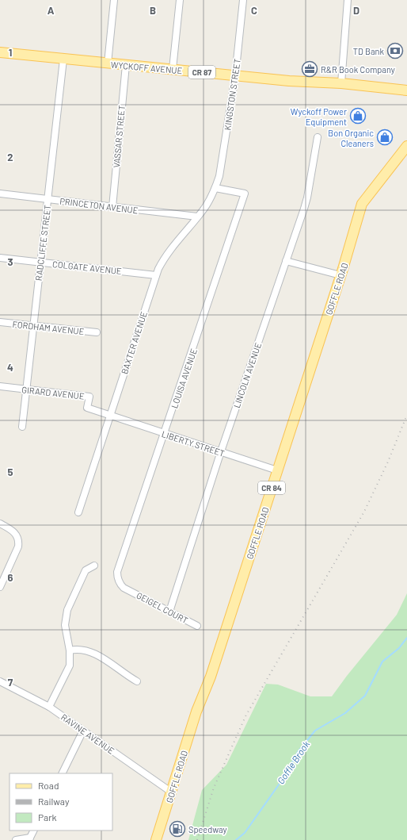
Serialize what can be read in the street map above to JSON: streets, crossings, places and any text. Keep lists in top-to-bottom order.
{
  "streets": {
    "main road": [
      "WYCKOFF AVENUE",
      "CR 87",
      "GOFFLE ROAD",
      "CR 84"
    ],
    "street": [
      "KINGSTON STREET",
      "VASSAR STREET",
      "PRINCETON AVENUE",
      "RADCLIFFE STREET",
      "COLGATE AVENUE",
      "FORDHAM AVENUE",
      "BAXTER AVENUE",
      "LINCOLN AVENUE",
      "LOUISA AVENUE",
      "GIRARD AVENUE",
      "LIBERTY STREET",
      "GEIGEL COURT",
      "RAVINE AVENUE"
    ]
  },
  "crossings": [
    ["WYCKOFF AVENUE", "KINGSTON STREET"],
    ["WYCKOFF AVENUE", "VASSAR STREET"],
    ["WYCKOFF AVENUE", "RADCLIFFE STREET"],
    ["KINGSTON STREET", "BAXTER AVENUE"],
    ["KINGSTON STREET", "LOUISA AVENUE"],
    ["VASSAR STREET", "PRINCETON AVENUE"],
    ["PRINCETON AVENUE", "RADCLIFFE STREET"],
    ["PRINCETON AVENUE", "BAXTER AVENUE"],
    ["RADCLIFFE STREET", "COLGATE AVENUE"],
    ["RADCLIFFE STREET", "FORDHAM AVENUE"],
    ["RADCLIFFE STREET", "GIRARD AVENUE"],
    ["COLGATE AVENUE", "BAXTER AVENUE"],
    ["GOFFLE ROAD", "LIBERTY STREET"],
    ["GOFFLE ROAD", "RAVINE AVENUE"],
    ["BAXTER AVENUE", "LOUISA AVENUE"],
    ["BAXTER AVENUE", "GIRARD AVENUE"],
    ["BAXTER AVENUE", "LIBERTY STREET"],
    ["LINCOLN AVENUE", "LIBERTY STREET"],
    ["LINCOLN AVENUE", "GEIGEL COURT"],
    ["LOUISA AVENUE", "LIBERTY STREET"],
    ["LOUISA AVENUE", "GEIGEL COURT"],
    ["GIRARD AVENUE", "LIBERTY STREET"]
  ],
  "water": ["Goffle Brook"],
  "places": {
    "bank": ["TD Bank"],
    "office": ["R&R Book Company"],
    "shop": ["Wyckoff Power Equipment", "Bon Organic Cleaners"],
    "fuel station": ["Speedway"]
  },
  "legend": ["Road", "Railway", "Park"],
  "grid": {
    "columns": [
      "A",
      "B",
      "C",
      "D"
    ],
    "rows": [
      "1",
      "2",
      "3",
      "4",
      "5",
      "6",
      "7"
    ]
  }
}
